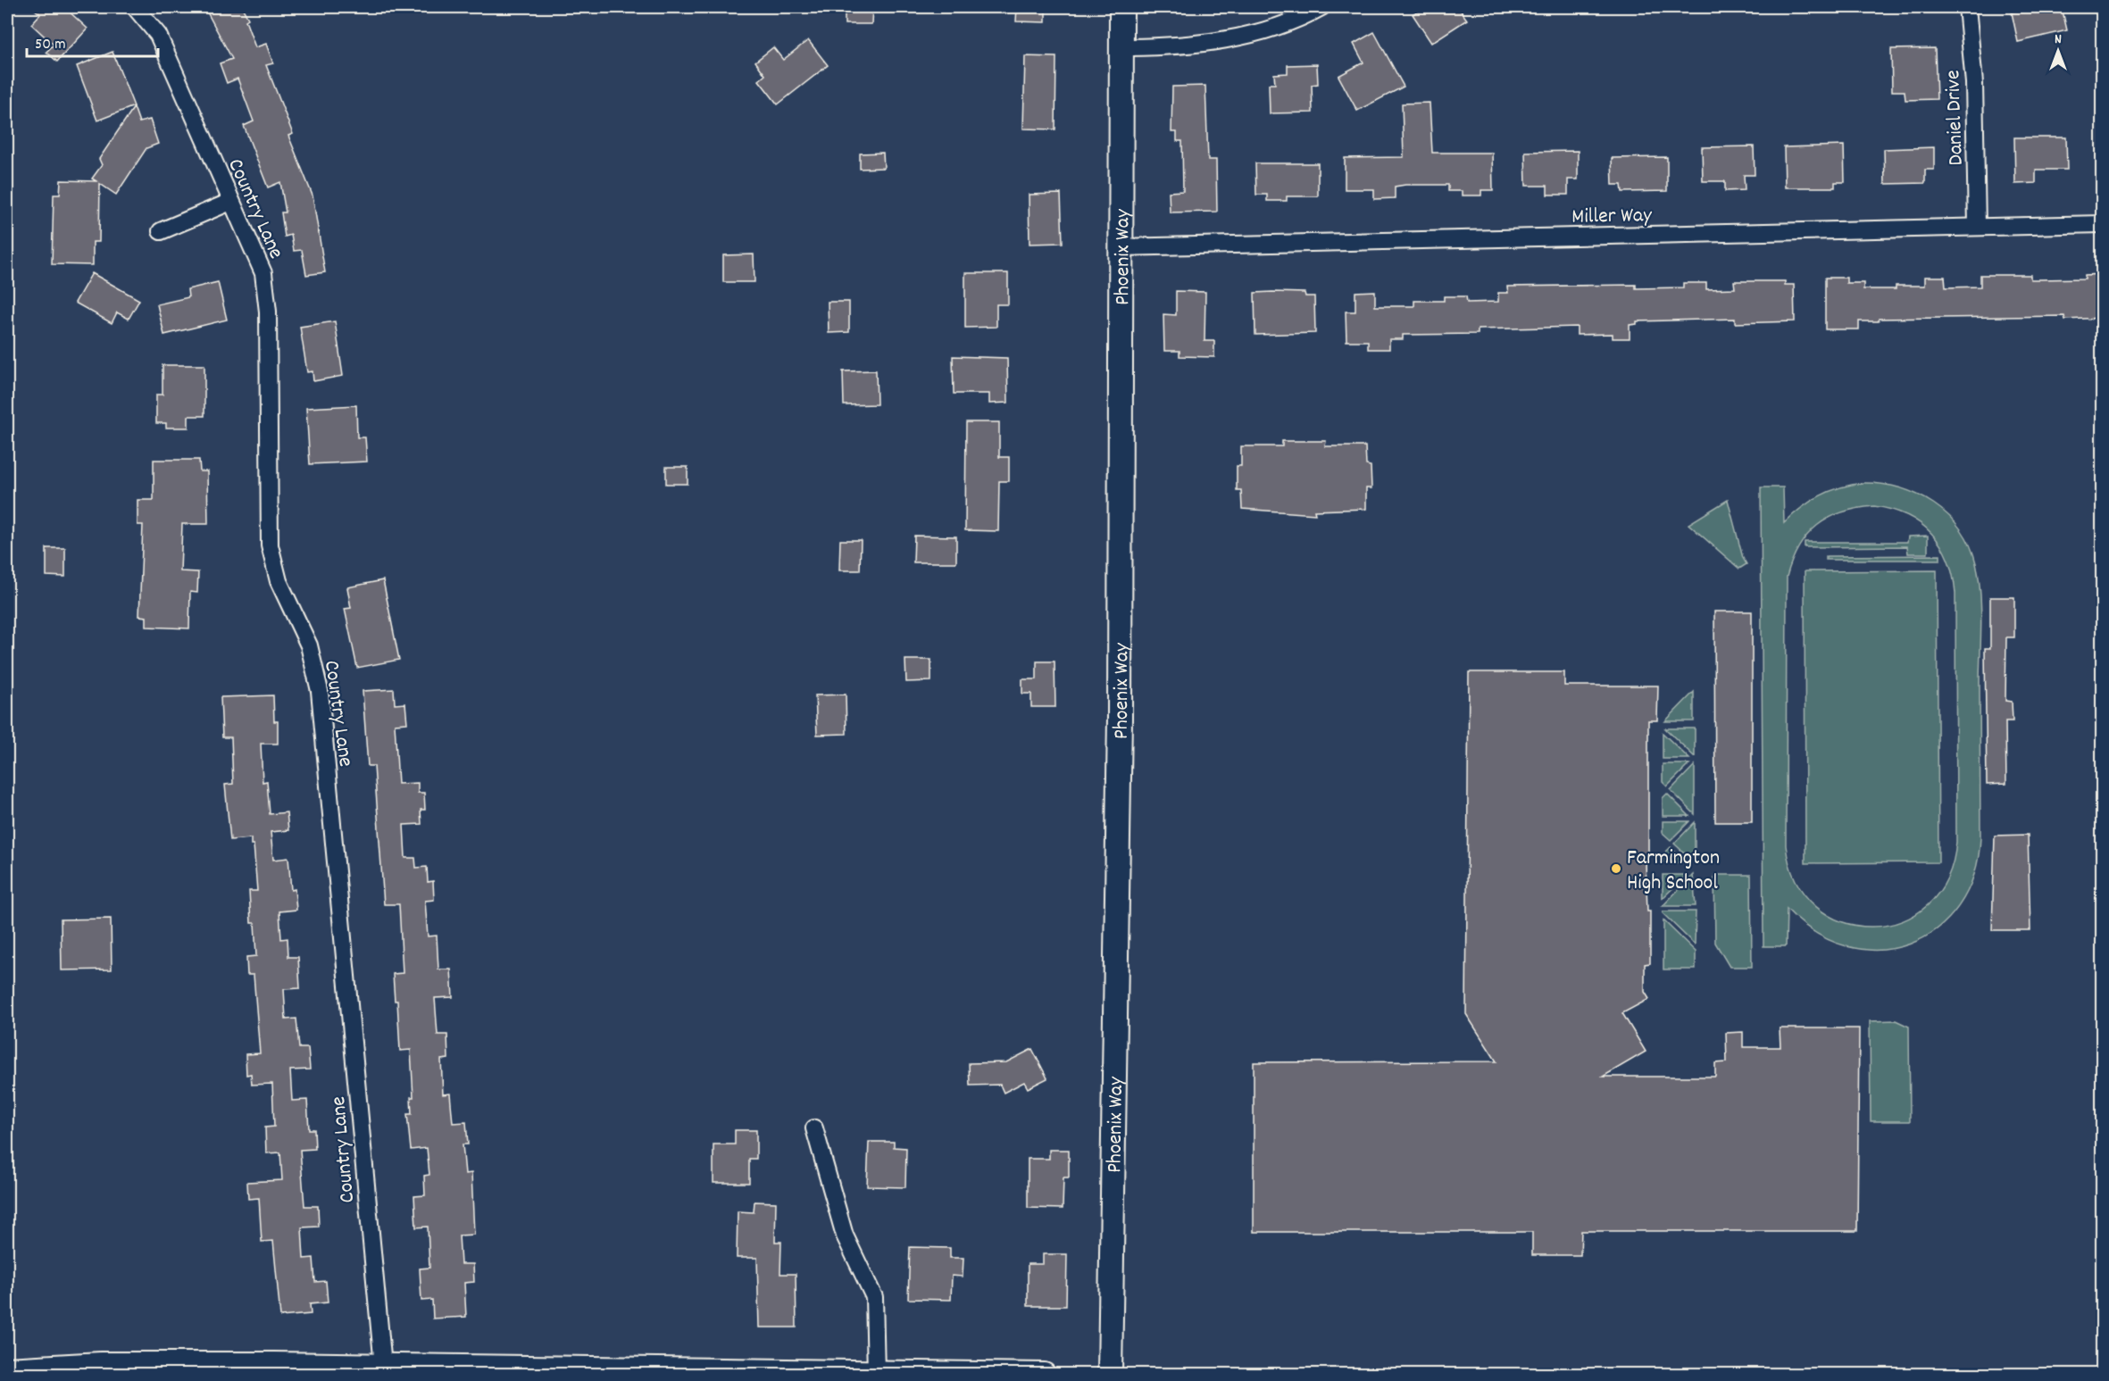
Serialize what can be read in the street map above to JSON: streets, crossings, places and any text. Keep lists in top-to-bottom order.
{
  "streets": {
    "street": [
      "Daniel Drive",
      "Country Lane",
      "Miller Way",
      "Phoenix Way"
    ]
  },
  "crossings": [
    ["Daniel Drive", "Miller Way"],
    ["Miller Way", "Phoenix Way"]
  ],
  "places": ["Farmington High School"],
  "scale_bar": "50 m",
  "north": "top"
}
